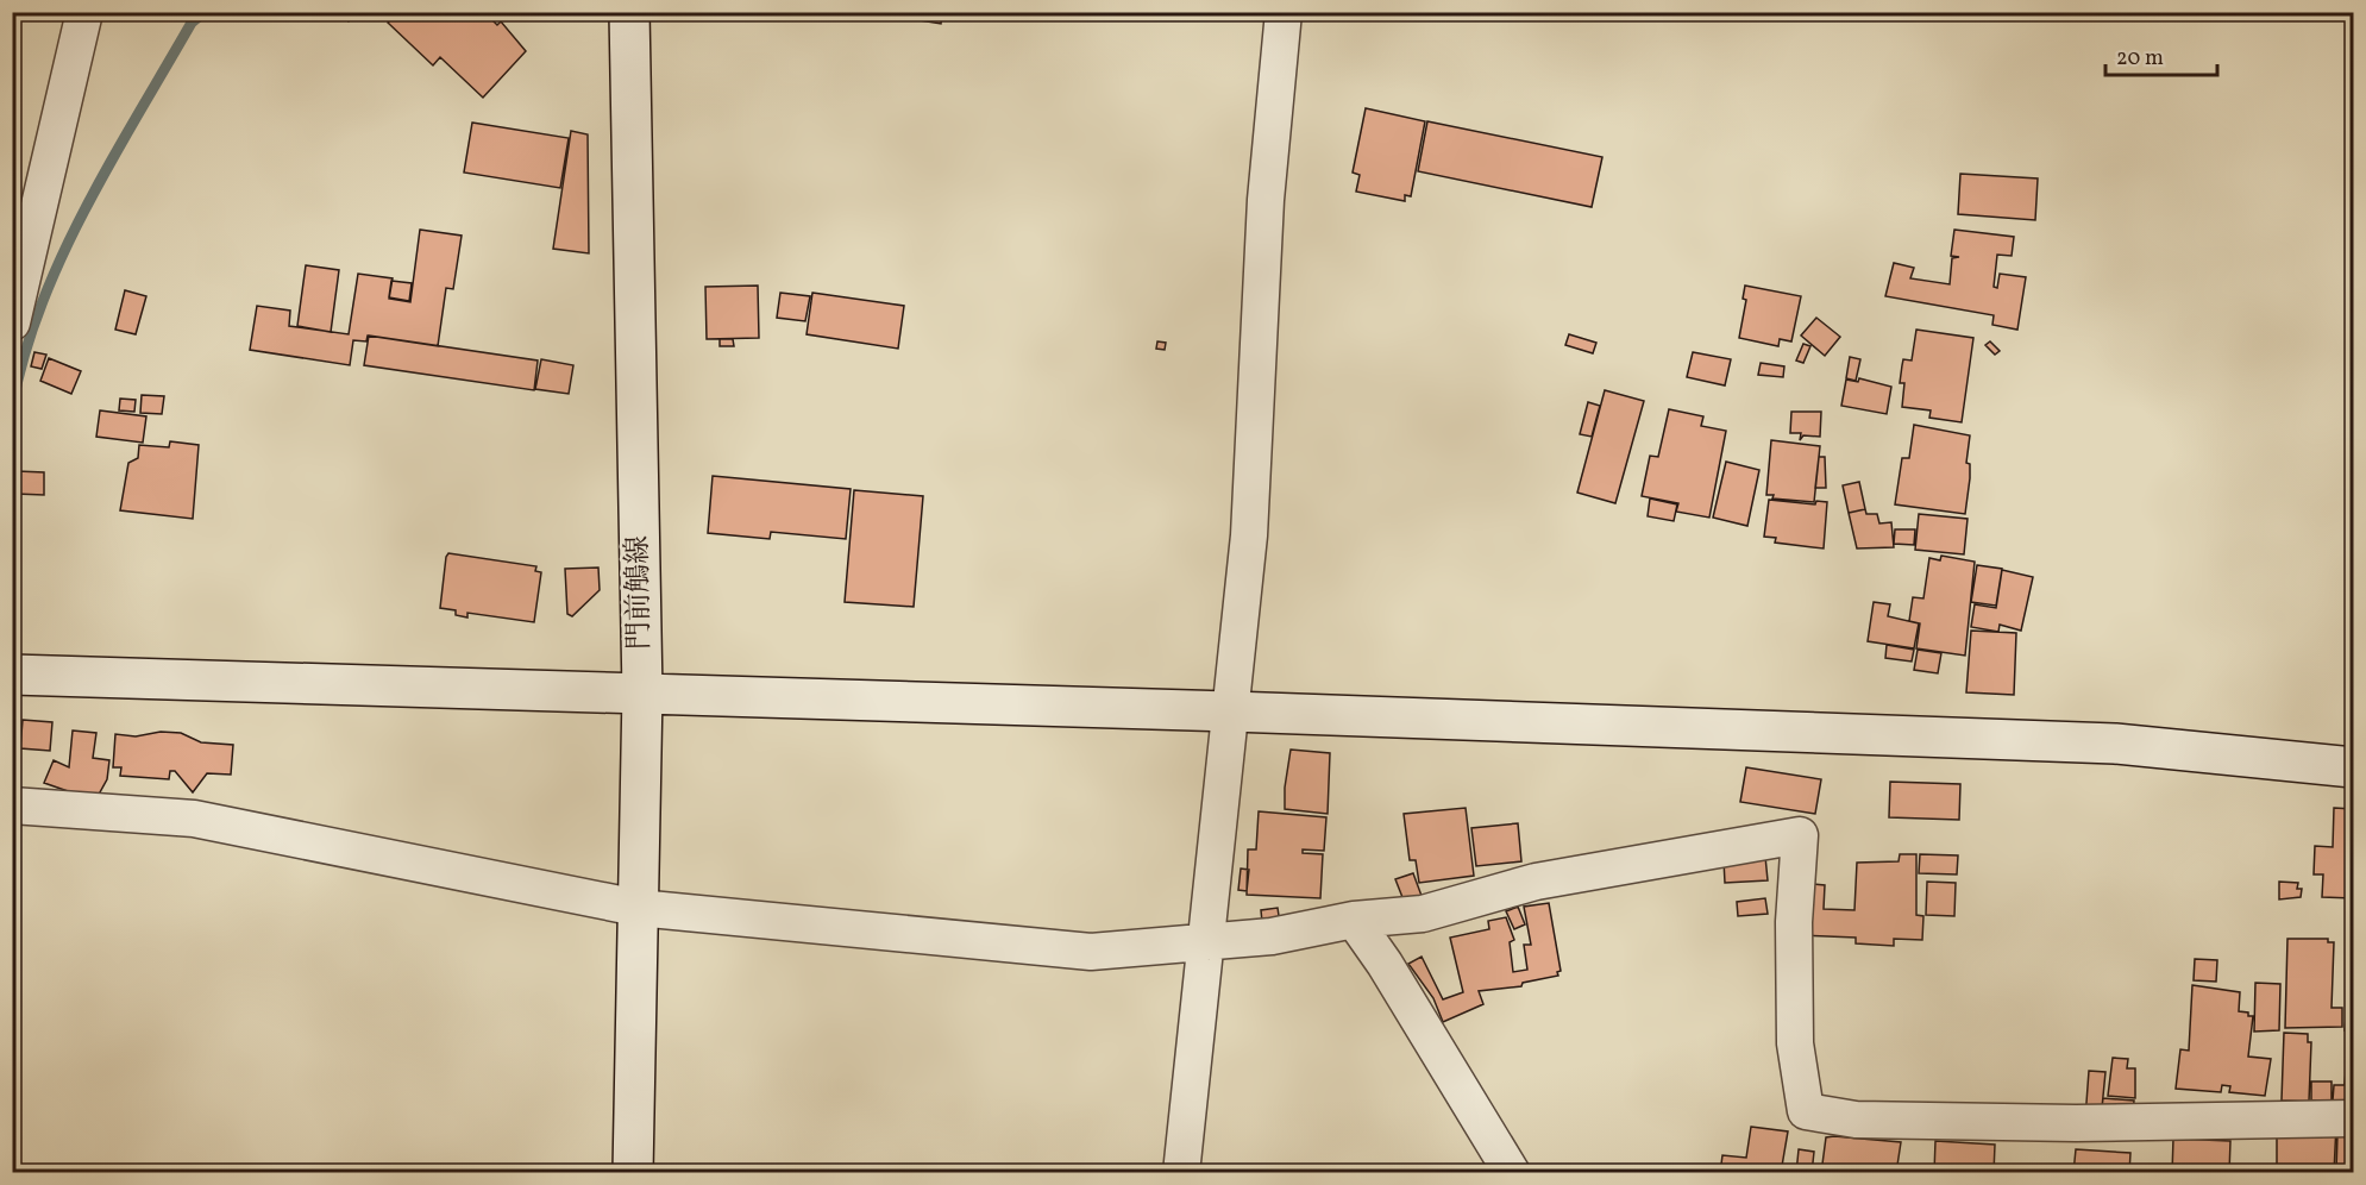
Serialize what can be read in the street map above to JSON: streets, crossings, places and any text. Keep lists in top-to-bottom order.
{
  "streets": {
    "street": ["門前鵤線"]
  },
  "scale_bar": "20 m"
}
